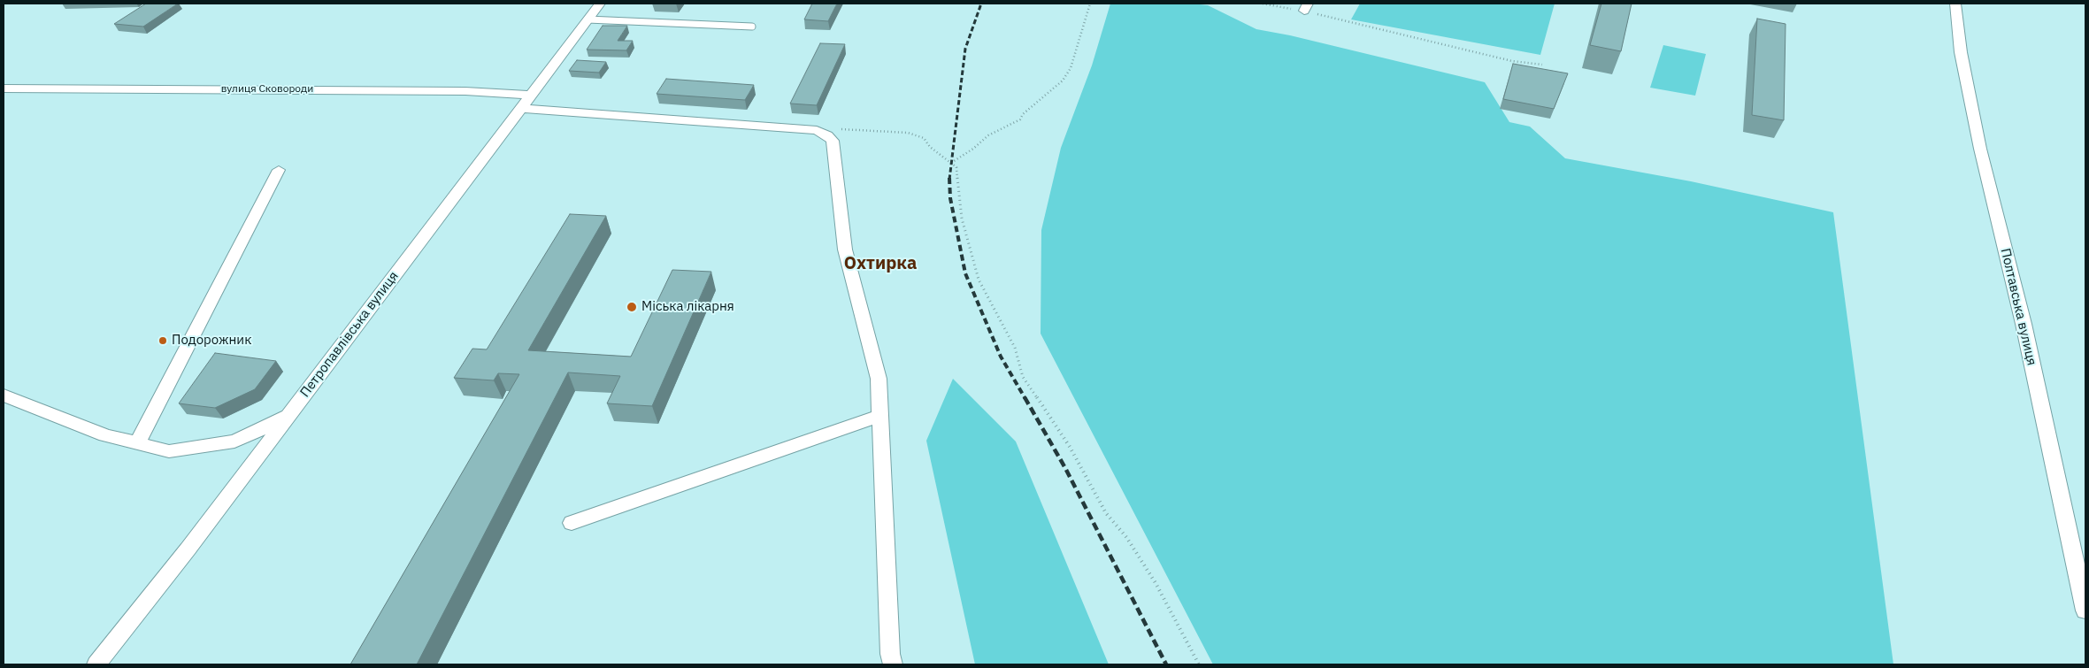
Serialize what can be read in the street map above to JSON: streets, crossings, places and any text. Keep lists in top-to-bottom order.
{
  "streets": {
    "street": ["вулиця Сковороди", "Полтавська вулиця", "Петропавлівська вулиця"]
  },
  "crossings": [
    ["вулиця Сковороди", "Петропавлівська вулиця"]
  ],
  "districts": ["Охтирка"],
  "places": ["Міська лікарня", "Подорожник"]
}
